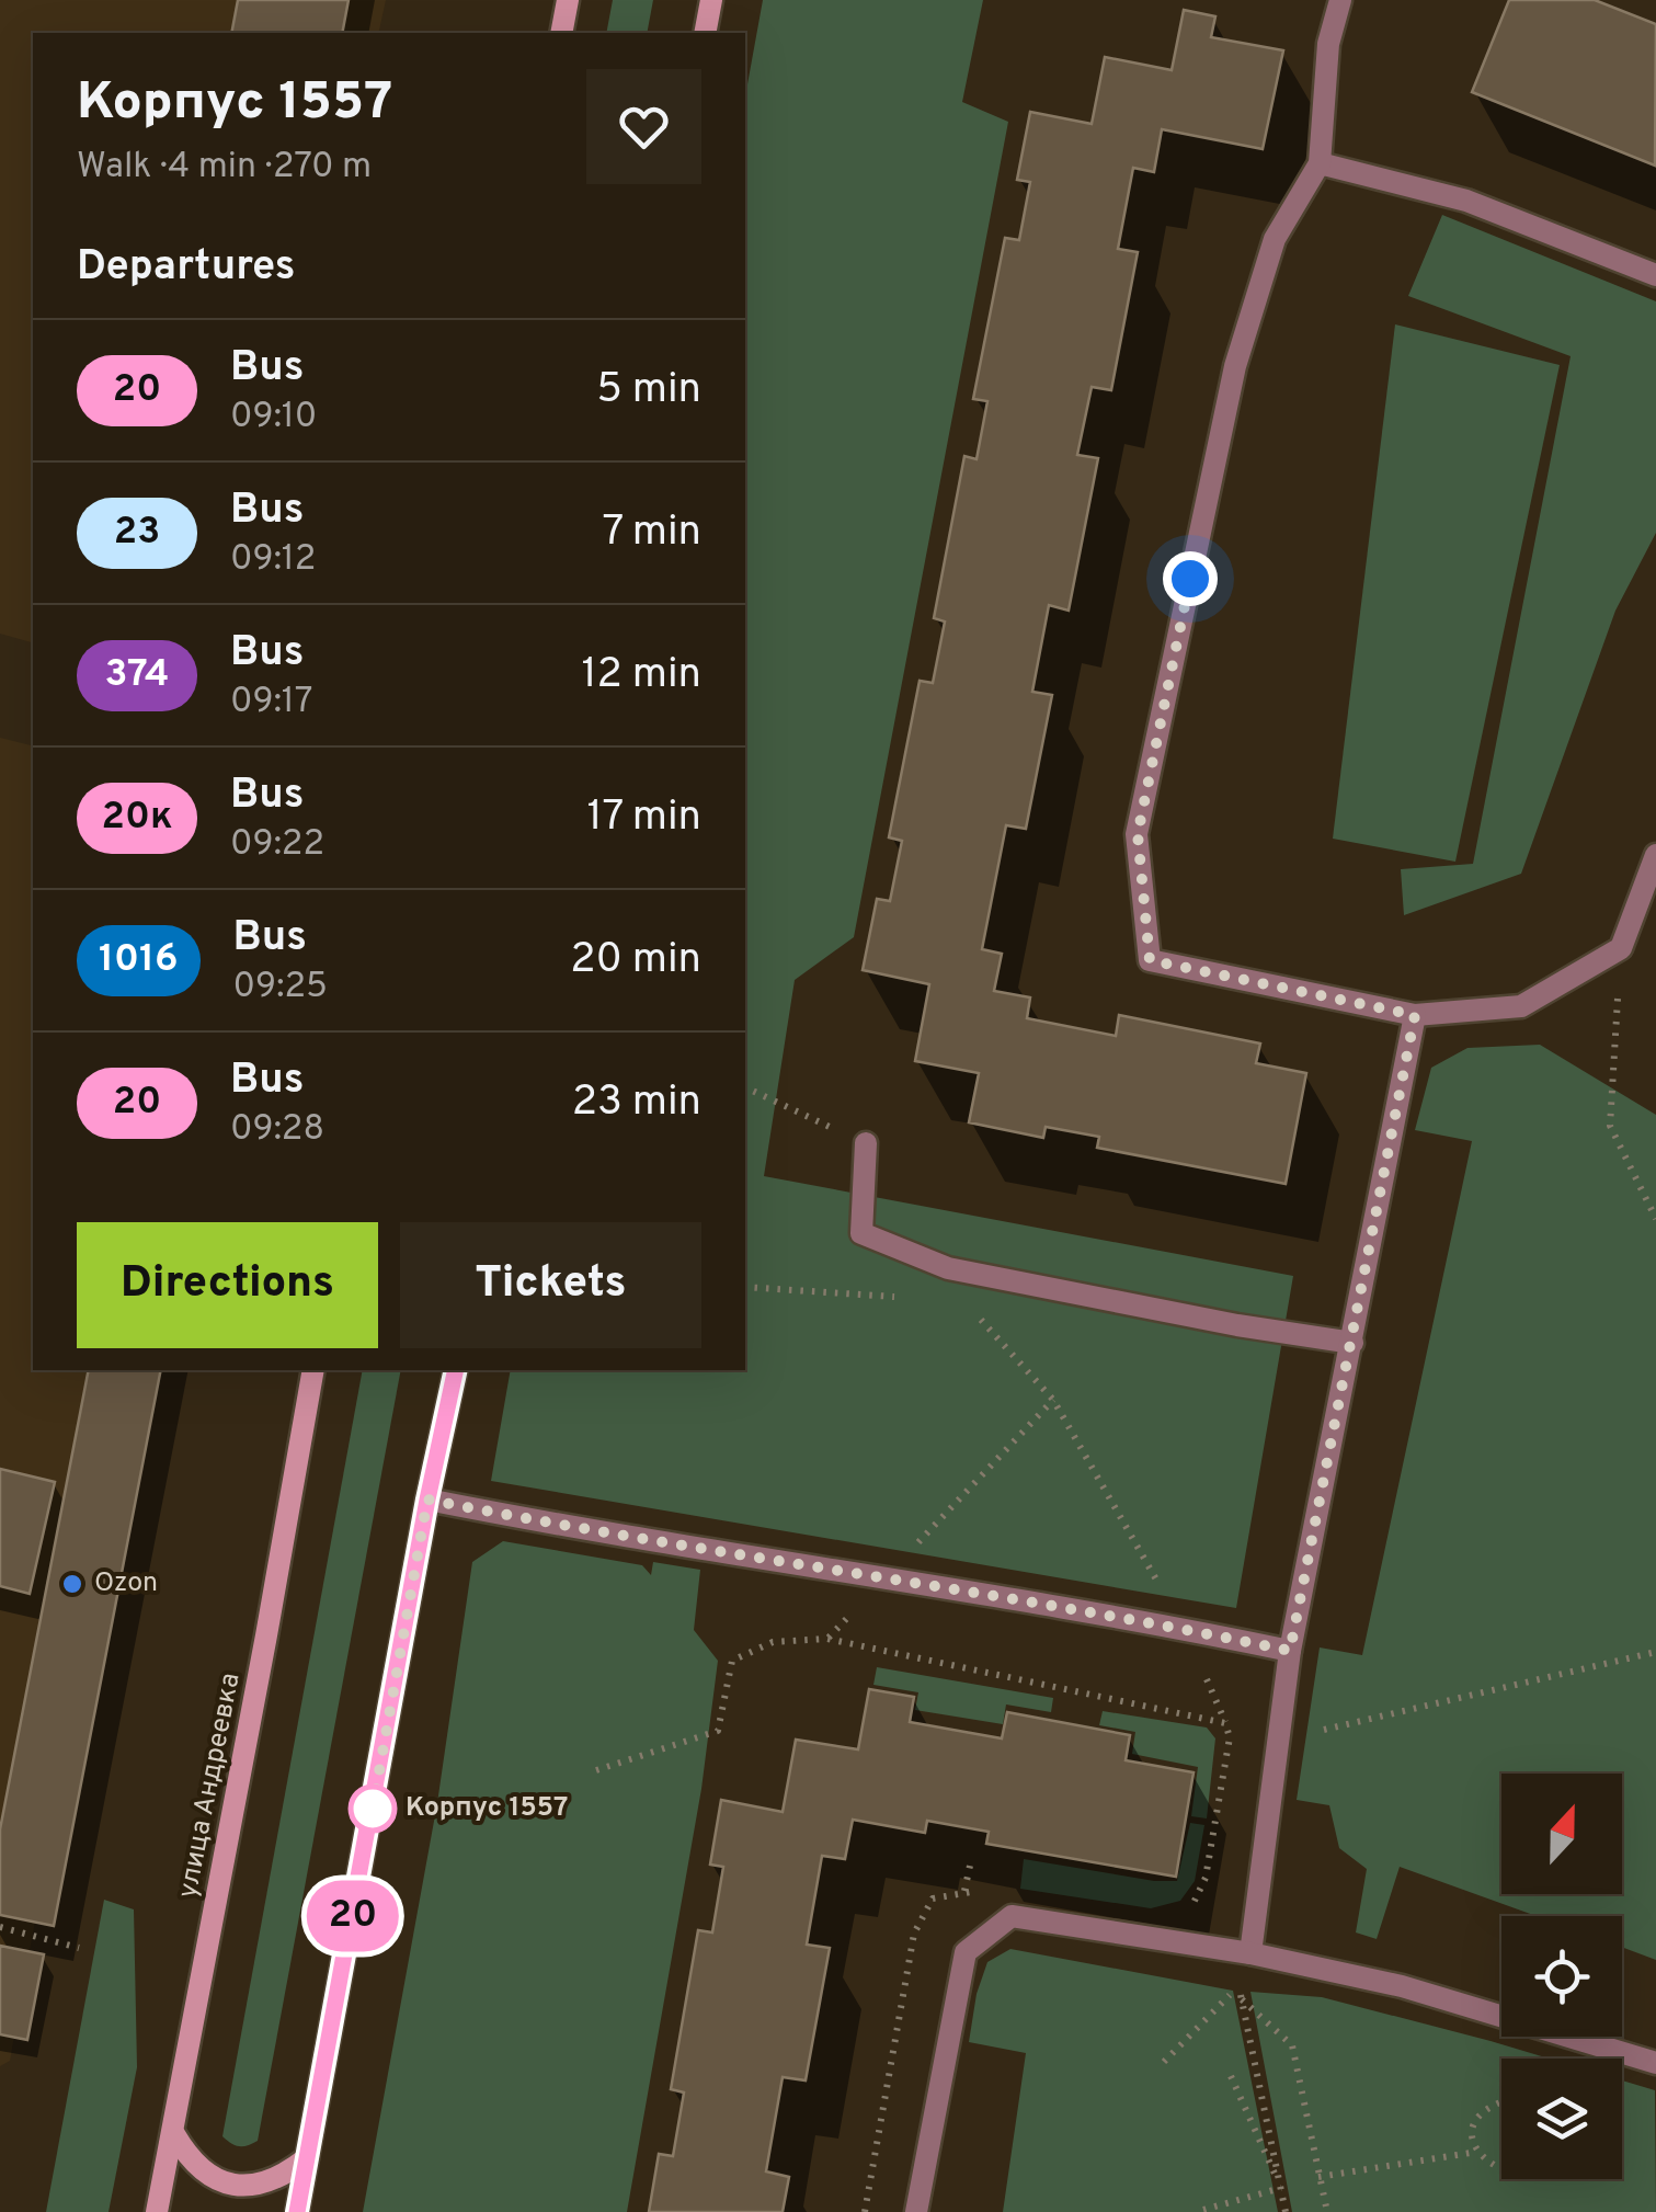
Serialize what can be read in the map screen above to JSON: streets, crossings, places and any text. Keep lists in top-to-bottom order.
{
  "streets": {
    "main road": ["улица Андреевка"]
  },
  "places": ["Ozon", "Корпус 1557"],
  "lines": ["bus line 20"],
  "north": "top",
  "page": {
    "on_map": "20",
    "heading": [
      ["Корпус 1557", "Walk · 4 min · 270 m"],
      "Departures"
    ],
    "list": [
      {
        "mark": "20",
        "name": "Bus",
        "note": "09:10",
        "value": "5 min"
      },
      {
        "mark": "23",
        "name": "Bus",
        "note": "09:12",
        "value": "7 min"
      },
      {
        "mark": "374",
        "name": "Bus",
        "note": "09:17",
        "value": "12 min"
      },
      {
        "mark": "20к",
        "name": "Bus",
        "note": "09:22",
        "value": "17 min"
      },
      {
        "mark": "1016",
        "name": "Bus",
        "note": "09:25",
        "value": "20 min"
      },
      {
        "mark": "20",
        "name": "Bus",
        "note": "09:28",
        "value": "23 min"
      }
    ],
    "buttons": ["Directions", "Tickets"]
  }
}
